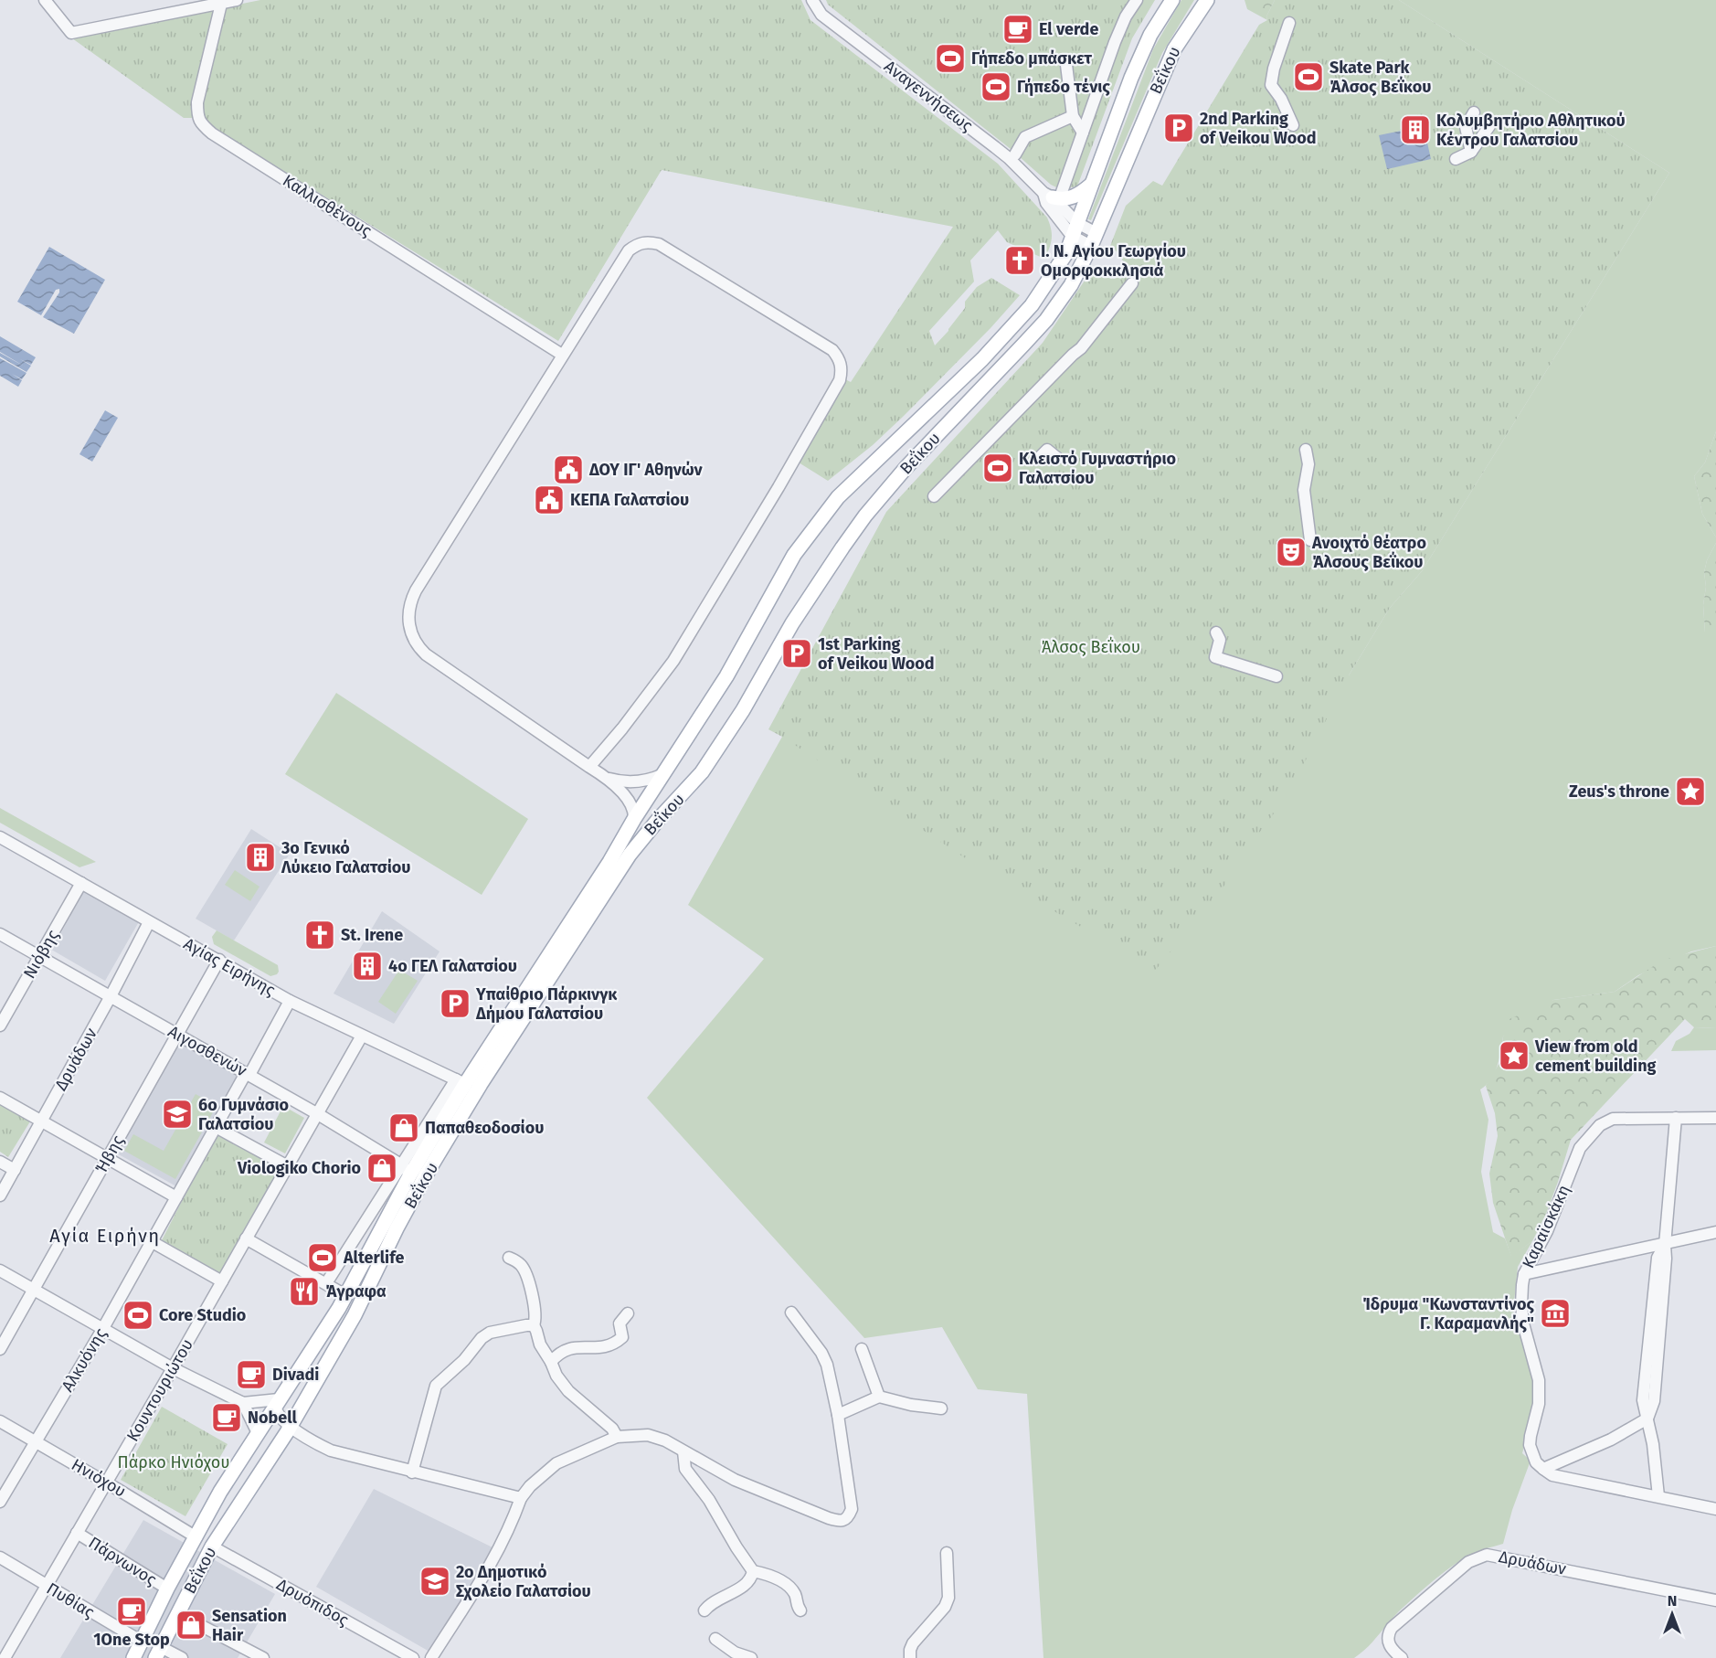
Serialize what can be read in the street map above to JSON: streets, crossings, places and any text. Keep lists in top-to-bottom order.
{
  "streets": {
    "main road": ["Βεΐκου"],
    "street": [
      "Αναγεννήσεως",
      "Καλλισθένους",
      "Νιόβης",
      "Αγίας Ειρήνης",
      "Αιγοσθενών",
      "Δρυάδων",
      "Ήβης",
      "Καραϊσκάκη",
      "Αλκυόνης",
      "Κουντουριώτου",
      "Ηνιόχου",
      "Πάρνωνος",
      "Πυθίας",
      "Δρυόπιδος"
    ]
  },
  "crossings": [
    ["Βεΐκου", "Αναγεννήσεως"],
    ["Βεΐκου", "Αγίας Ειρήνης"],
    ["Βεΐκου", "Αιγοσθενών"],
    ["Βεΐκου", "Ηνιόχου"],
    ["Βεΐκου", "Πάρνωνος"],
    ["Βεΐκου", "Πυθίας"],
    ["Βεΐκου", "Δρυόπιδος"],
    ["Νιόβης", "Αγίας Ειρήνης"],
    ["Νιόβης", "Αιγοσθενών"],
    ["Αγίας Ειρήνης", "Δρυάδων"],
    ["Αγίας Ειρήνης", "Ήβης"],
    ["Αγίας Ειρήνης", "Αλκυόνης"],
    ["Αγίας Ειρήνης", "Κουντουριώτου"],
    ["Αιγοσθενών", "Δρυάδων"],
    ["Αιγοσθενών", "Ήβης"],
    ["Αιγοσθενών", "Αλκυόνης"],
    ["Αιγοσθενών", "Κουντουριώτου"],
    ["Αλκυόνης", "Ηνιόχου"],
    ["Κουντουριώτου", "Ηνιόχου"],
    ["Κουντουριώτου", "Πάρνωνος"],
    ["Κουντουριώτου", "Πυθίας"]
  ],
  "districts": ["Αγία Ειρήνη"],
  "parks": ["Άλσος Βεΐκου", "Πάρκο Ηνιόχου"],
  "places": {
    "cafe": [
      "El verde",
      "Divadi",
      "Nobell",
      "1One Stop"
    ],
    "sports": [
      "Γήπεδο μπάσκετ",
      "Skate Park Άλσος Βεΐκου",
      "Γήπεδο τένις",
      "Κλειστό Γυμναστήριο Γαλατσίου",
      "Alterlife",
      "Core Studio"
    ],
    "parking": ["2nd Parking of Veikou Wood", "1st Parking of Veikou Wood", "Υπαίθριο Πάρκινγκ Δήμου Γαλατσίου"],
    "building": ["Κολυμβητήριο Αθλητικού Κέντρου Γαλατσίου", "3ο Γενικό Λύκειο Γαλατσίου", "4ο ΓΕΛ Γαλατσίου"],
    "church": ["Ι. Ν. Αγίου Γεωργίου Ομορφοκκλησιά", "St. Irene"],
    "public building": ["ΔΟΥ ΙΓ' Αθηνών", "ΚΕΠΑ Γαλατσίου"],
    "theatre": ["Ανοιχτό θέατρο Άλσους Βεΐκου"],
    "place": ["Zeus's throne", "View from old cement building"],
    "school or university": ["6ο Γυμνάσιο Γαλατσίου", "2ο Δημοτικό Σχολείο Γαλατσίου"],
    "shop": ["Παπαθεοδοσίου", "Viologiko Chorio", "Sensation Hair"],
    "restaurant": ["Άγραφα"],
    "museum": ["Ίδρυμα \"Κωνσταντίνος Γ. Καραμανλής\""]
  },
  "north": "top"
}
